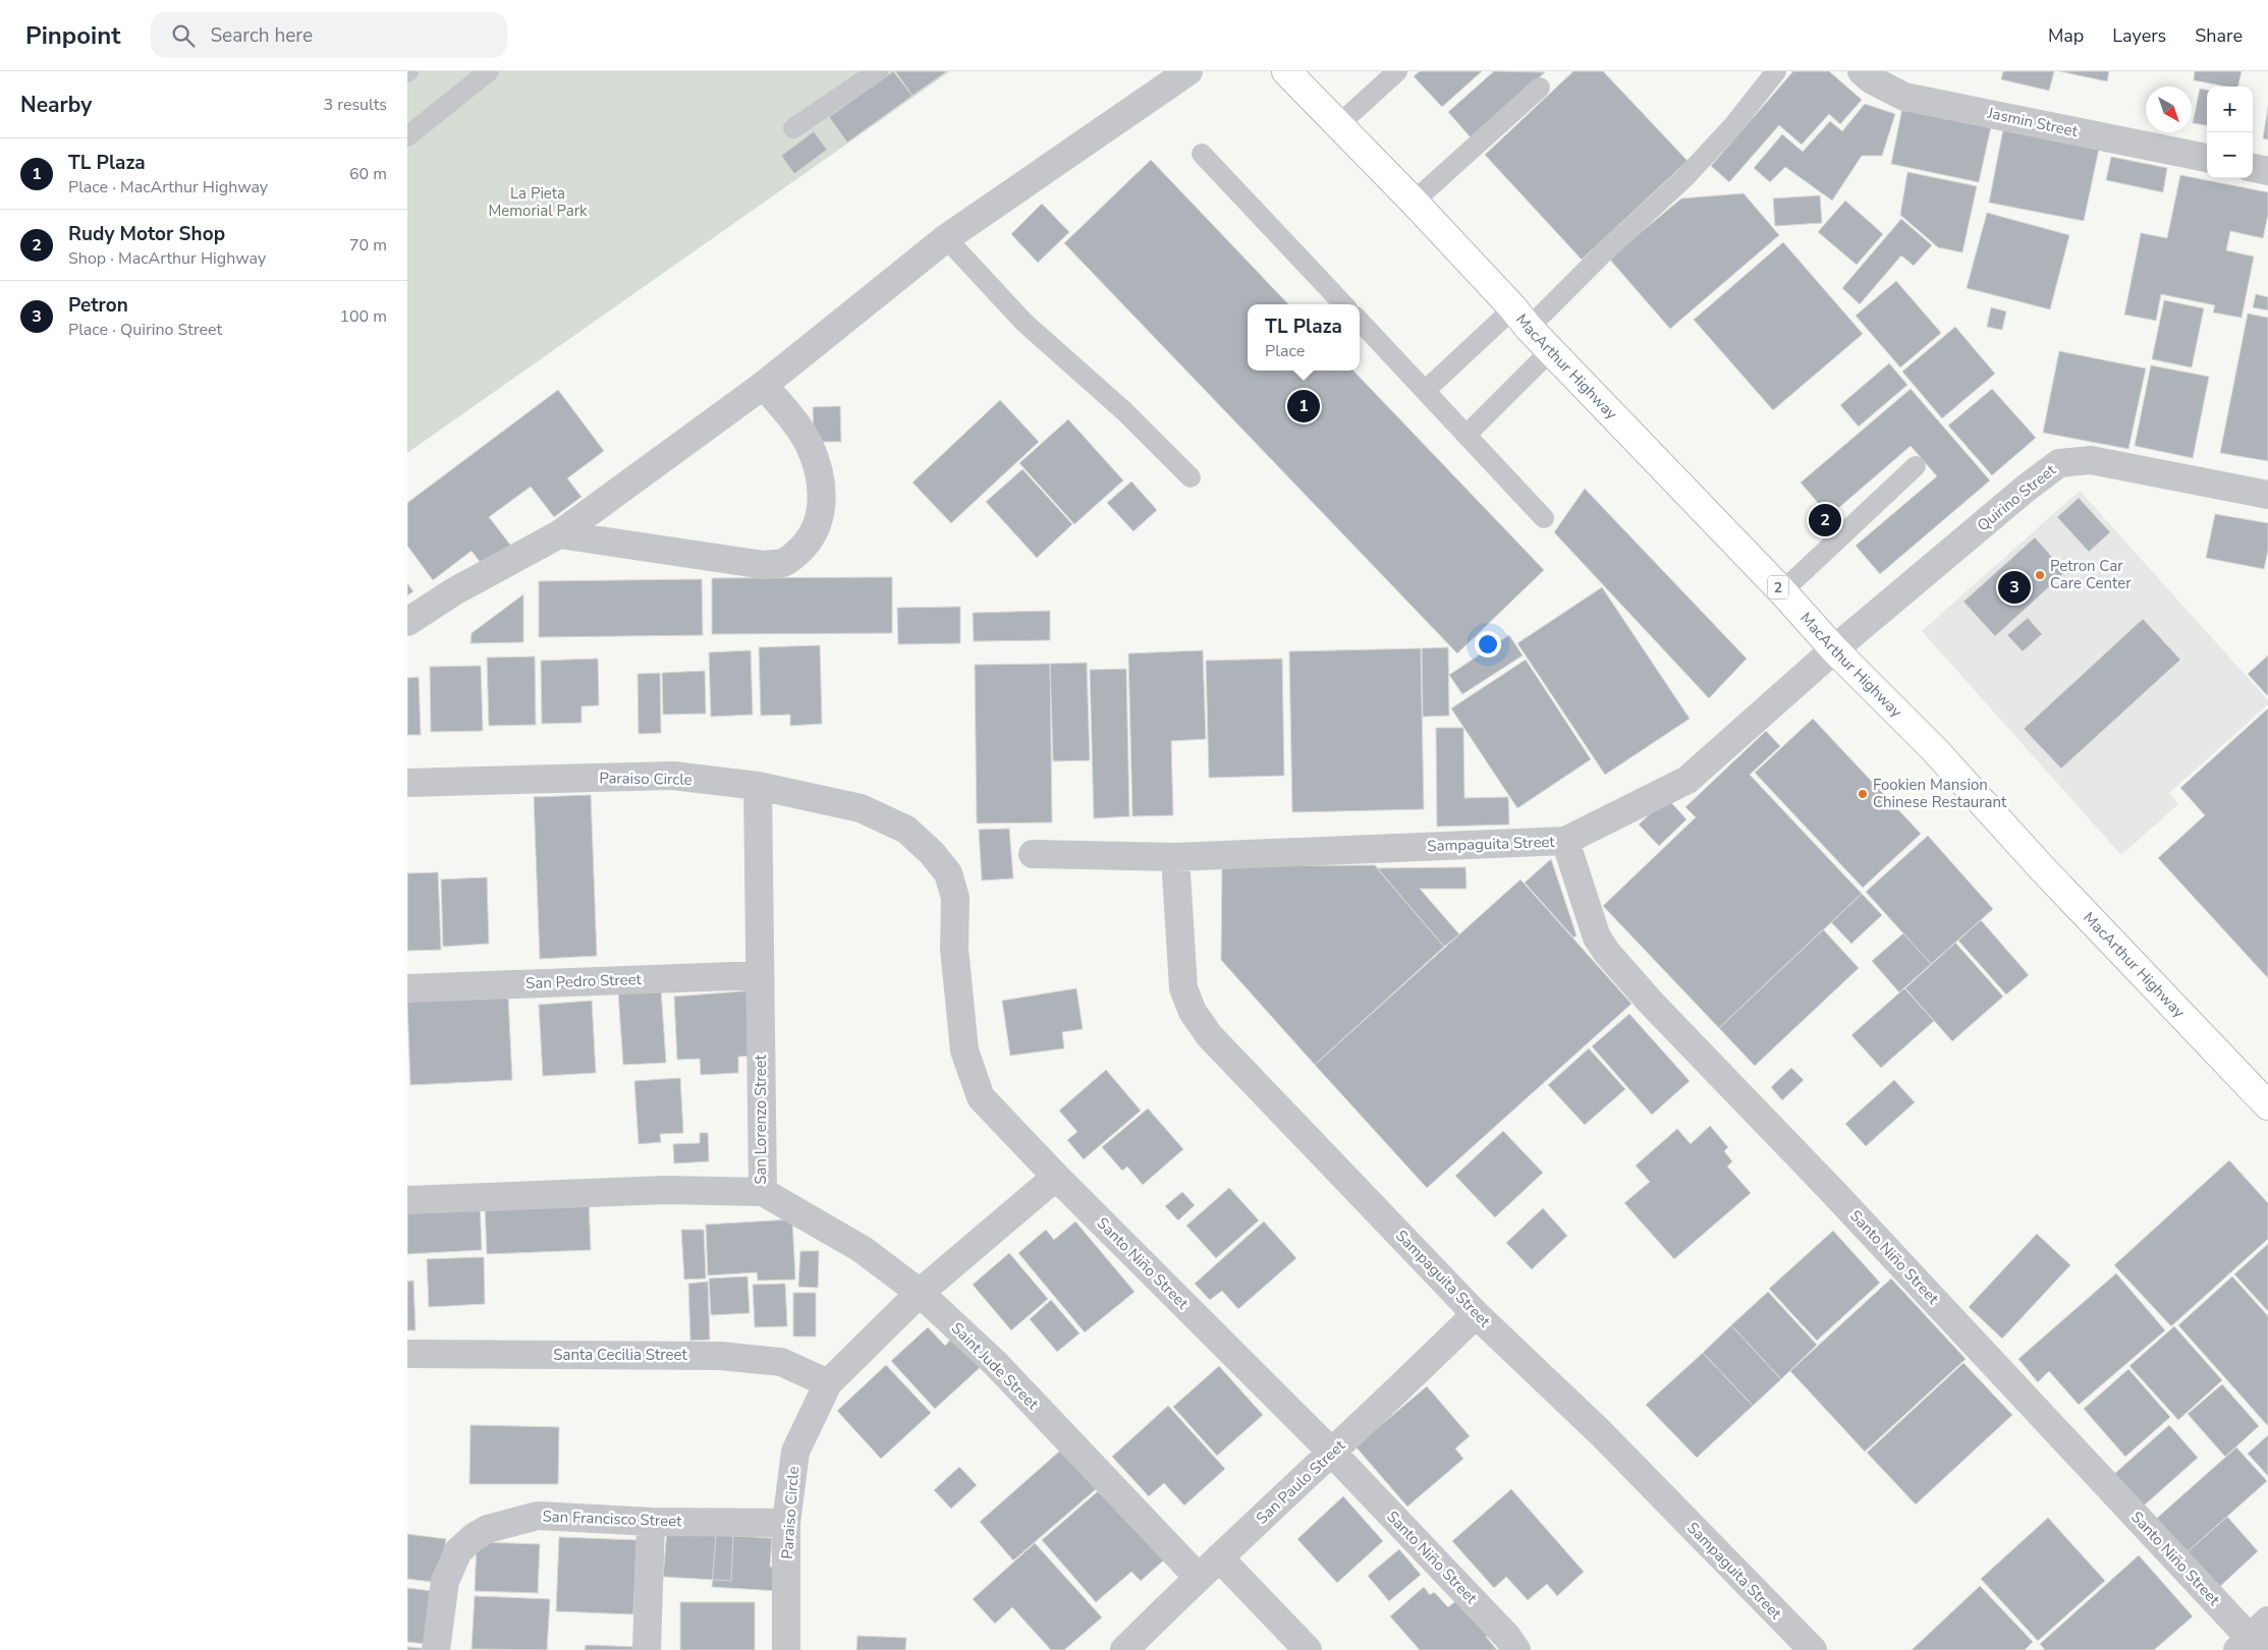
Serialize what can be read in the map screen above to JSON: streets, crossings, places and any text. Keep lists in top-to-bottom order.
{
  "streets": {
    "highway": ["MacArthur Highway", "2"],
    "street": [
      "Jasmin Street",
      "Quirino Street",
      "Paraiso Circle",
      "Sampaguita Street",
      "San Pedro Street",
      "San Lorenzo Street",
      "Santo Niño Street",
      "Santa Cecilia Street",
      "Saint Jude Street",
      "San Paulo Street",
      "San Francisco Street"
    ]
  },
  "crossings": [
    ["MacArthur Highway", "Quirino Street"],
    ["MacArthur Highway", "Sampaguita Street"],
    ["Quirino Street", "Sampaguita Street"],
    ["Paraiso Circle", "San Lorenzo Street"],
    ["Paraiso Circle", "Santo Niño Street"],
    ["Paraiso Circle", "Santa Cecilia Street"],
    ["Paraiso Circle", "Saint Jude Street"],
    ["Paraiso Circle", "San Francisco Street"],
    ["Sampaguita Street", "Santo Niño Street"],
    ["Sampaguita Street", "San Paulo Street"],
    ["San Pedro Street", "San Lorenzo Street"],
    ["San Lorenzo Street", "Saint Jude Street"],
    ["Santo Niño Street", "San Paulo Street"],
    ["Saint Jude Street", "San Paulo Street"]
  ],
  "parks": ["La Pieta Memorial Park"],
  "places": ["Petron Car Care Center", "Fookien Mansion Chinese Restaurant"],
  "north": "bottom right",
  "page": {
    "header": "Pinpoint",
    "search": "Search here",
    "nav": ["Map", "Layers", "Share"],
    "heading": ["Nearby", "3 results"],
    "map_buttons": ["+", "−"],
    "list": [
      {
        "mark": "1",
        "name": "TL Plaza",
        "note": "Place · MacArthur Highway",
        "value": "60 m"
      },
      {
        "mark": "2",
        "name": "Rudy Motor Shop",
        "note": "Shop · MacArthur Highway",
        "value": "70 m"
      },
      {
        "mark": "3",
        "name": "Petron",
        "note": "Place · Quirino Street",
        "value": "100 m"
      }
    ],
    "popup": ["TL Plaza", "Place"],
    "pins": ["1", "2", "3"]
  }
}
